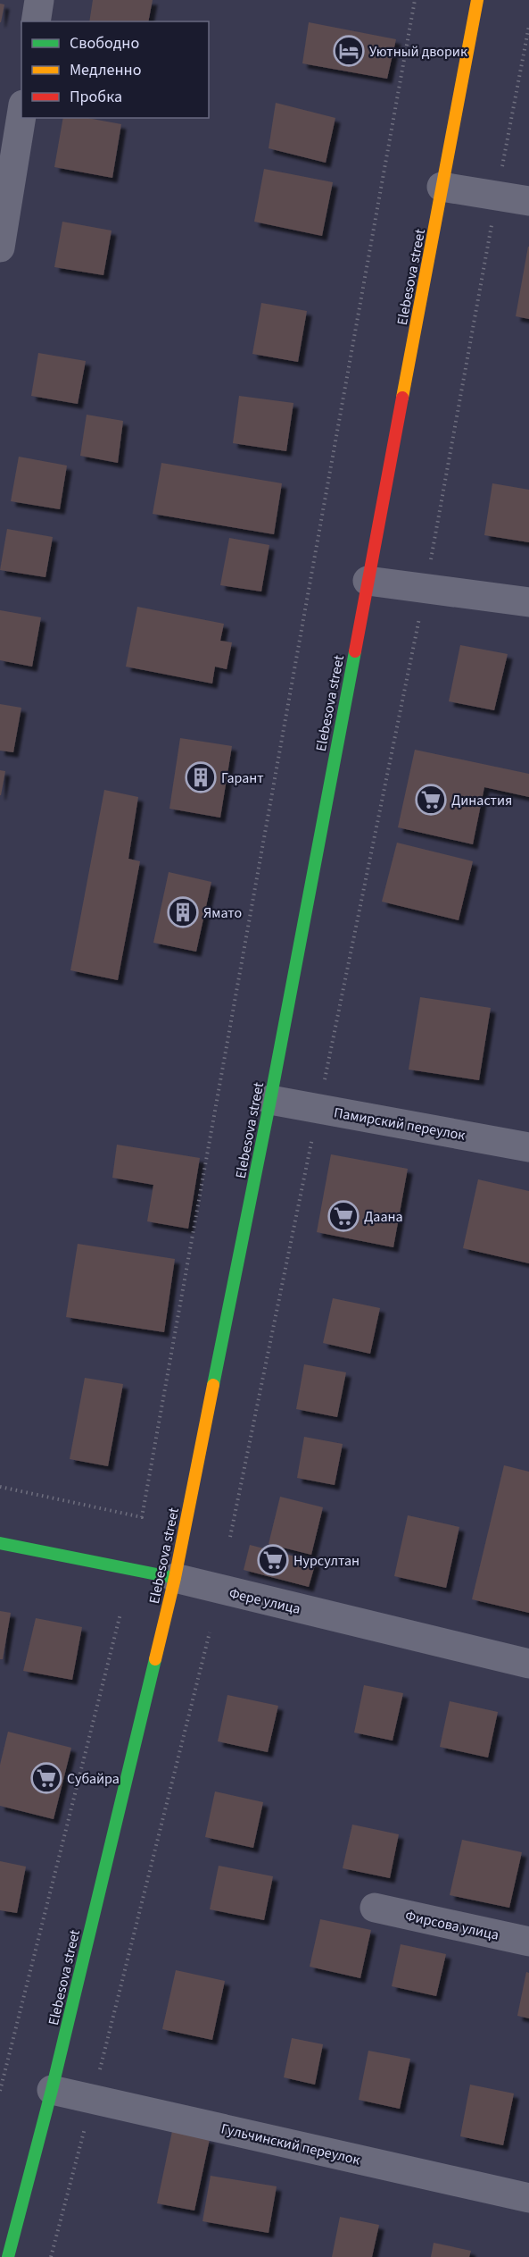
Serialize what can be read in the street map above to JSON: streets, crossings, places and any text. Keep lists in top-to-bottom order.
{
  "streets": {
    "main road": ["Elebesova street", "Фере улица"],
    "street": ["Памирский переулок", "Фирсова улица", "Гульчинский переулок"]
  },
  "crossings": [
    ["Elebesova street", "Памирский переулок"],
    ["Elebesova street", "Фере улица"],
    ["Elebesova street", "Гульчинский переулок"]
  ],
  "places": {
    "hotel": ["Уютный дворик"],
    "building": ["Гарант", "Ямато"],
    "supermarket": [
      "Династия",
      "Даана",
      "Нурсултан",
      "Субайра"
    ]
  },
  "legend": ["Свободно", "Медленно", "Пробка"]
}
